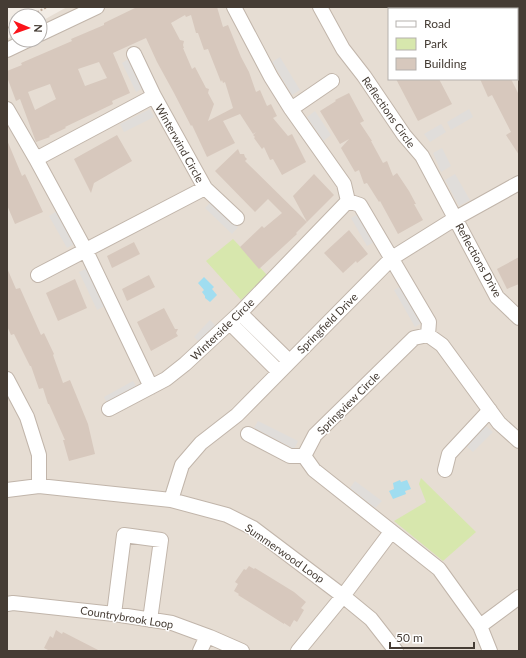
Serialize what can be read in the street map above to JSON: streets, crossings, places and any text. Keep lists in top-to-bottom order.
{
  "streets": {
    "street": [
      "Reflections Circle",
      "Winterwind Circle",
      "Reflections Drive",
      "Springfield Drive",
      "Winterside Circle",
      "Springview Circle",
      "Summerwood Loop",
      "Countrybrook Loop"
    ]
  },
  "crossings": [
    ["Reflections Circle", "Reflections Drive"],
    ["Reflections Circle", "Springfield Drive"],
    ["Reflections Drive", "Springfield Drive"],
    ["Springfield Drive", "Summerwood Loop"]
  ],
  "legend": ["Road", "Park", "Building"],
  "scale_bar": "50 m",
  "north": "right"
}
